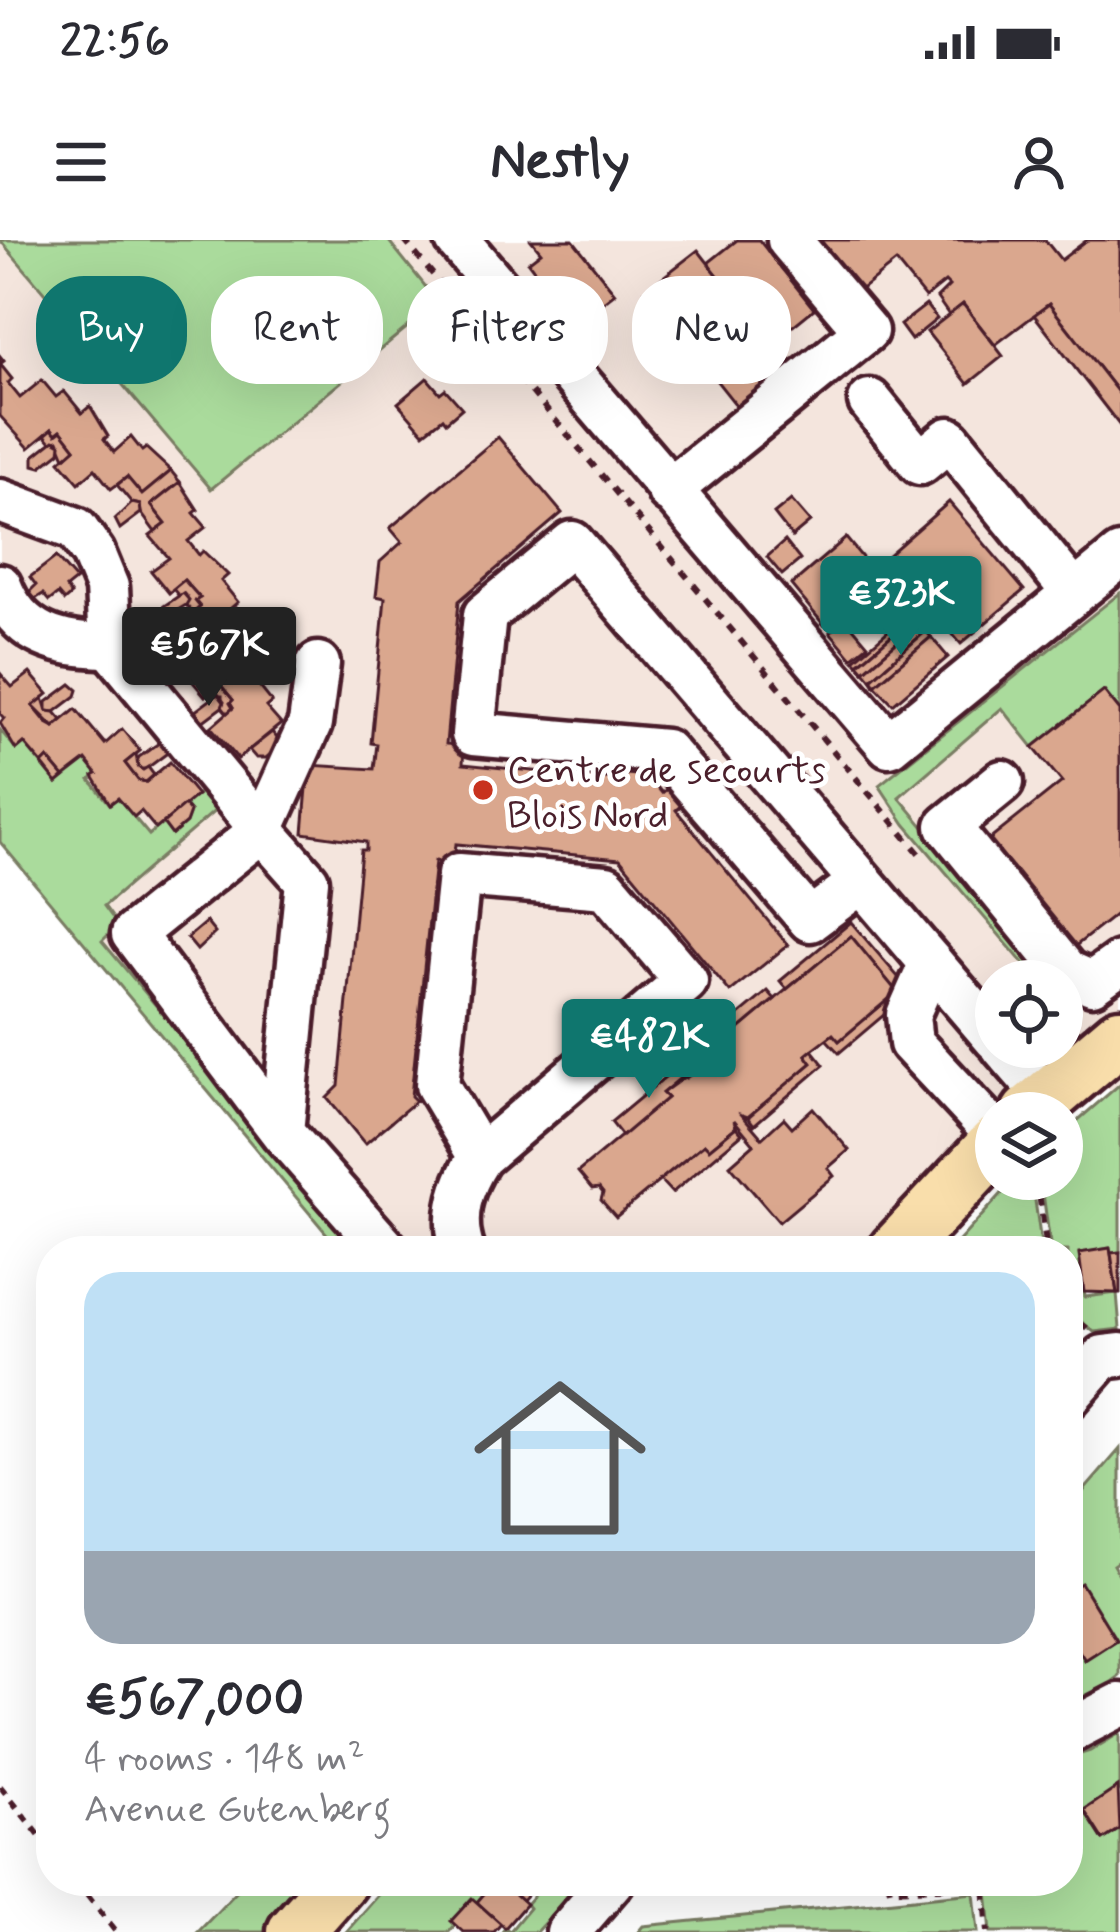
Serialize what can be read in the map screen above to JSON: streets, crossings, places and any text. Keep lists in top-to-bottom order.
{
  "places": ["Centre de secourts Blois Nord"],
  "page": {
    "status": "22:56",
    "header": "Nestly",
    "chip": [
      "Buy",
      "Rent",
      "Filters",
      "New"
    ],
    "price": ["€323K", "€567K", "€482K"],
    "list": [
      {
        "name": "€567,000",
        "note": "4 rooms · 148 m² · Avenue Gutenberg"
      }
    ]
  }
}
